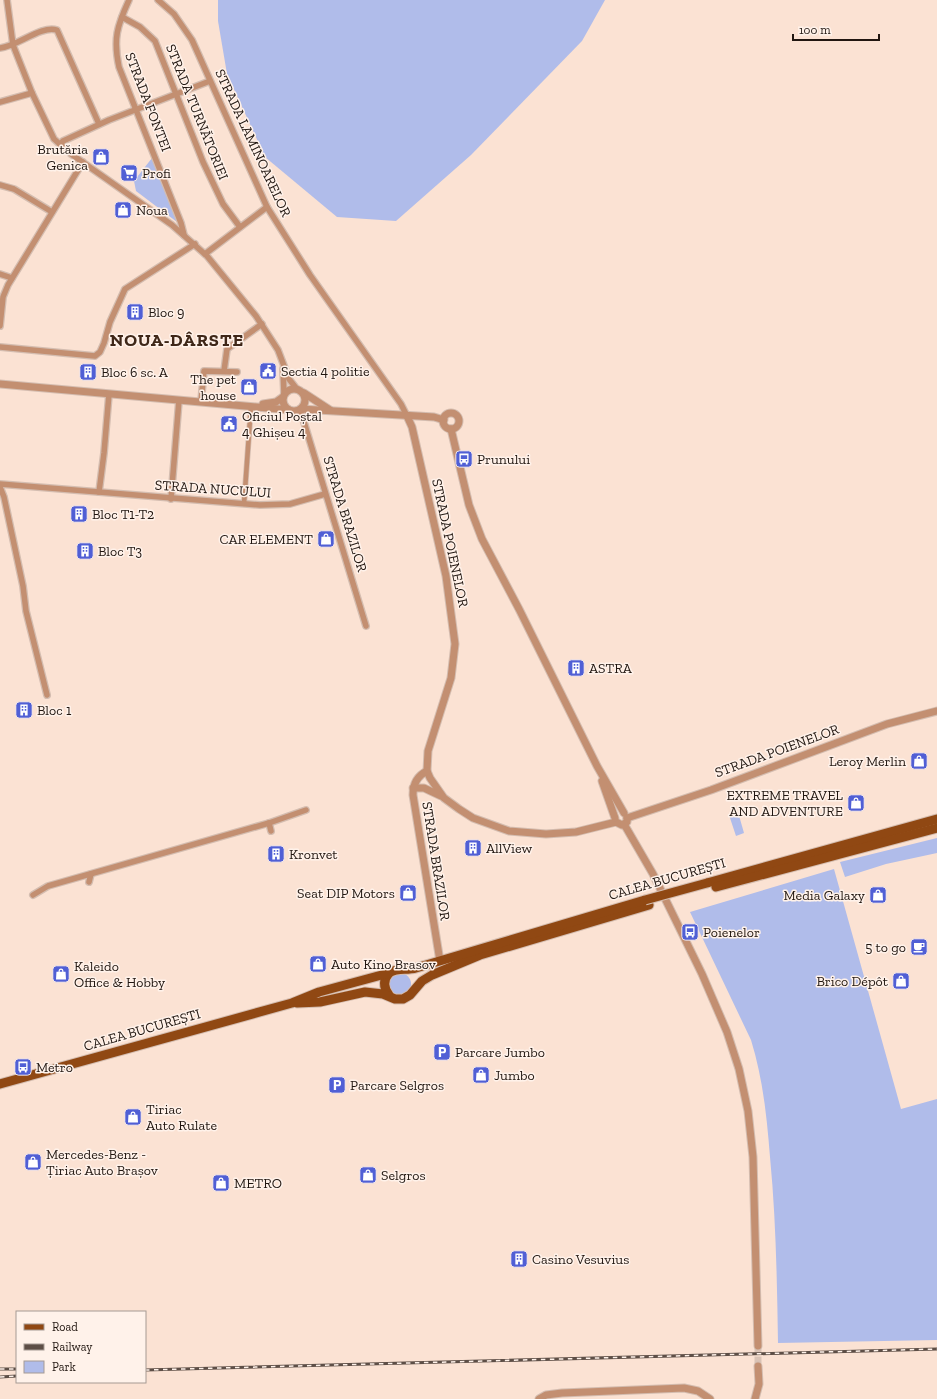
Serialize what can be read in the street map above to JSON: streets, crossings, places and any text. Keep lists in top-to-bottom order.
{
  "streets": {
    "main road": ["CALEA BUCUREȘTI"],
    "street": [
      "STRADA FONTEI",
      "STRADA TURNĂTORIEI",
      "STRADA LAMINOARELOR",
      "STRADA NUCULUI",
      "STRADA BRAZILOR",
      "STRADA POIENELOR"
    ]
  },
  "crossings": [
    ["STRADA FONTEI", "STRADA TURNĂTORIEI"],
    ["STRADA LAMINOARELOR", "STRADA POIENELOR"],
    ["STRADA NUCULUI", "STRADA BRAZILOR"],
    ["STRADA BRAZILOR", "STRADA POIENELOR"],
    ["STRADA BRAZILOR", "CALEA BUCUREȘTI"]
  ],
  "districts": ["NOUA-DÂRSTE"],
  "places": {
    "shop": [
      "Brutăria Genica",
      "Noua",
      "The pet house",
      "CAR ELEMENT",
      "Leroy Merlin",
      "EXTREME TRAVEL AND ADVENTURE",
      "Seat DIP Motors",
      "Media Galaxy",
      "Auto Kino Brasov",
      "Kaleido Office & Hobby",
      "Brico Dépôt",
      "Jumbo",
      "Tiriac Auto Rulate",
      "Mercedes-Benz - Țiriac Auto Brașov",
      "Selgros",
      "METRO"
    ],
    "supermarket": ["Profi"],
    "building": [
      "Bloc 9",
      "Bloc 6 sc. A",
      "Bloc T1-T2",
      "Bloc T3",
      "ASTRA",
      "Bloc 1",
      "AllView",
      "Kronvet",
      "Casino Vesuvius"
    ],
    "public building": ["Sectia 4 politie", "Oficiul Poștal 4 Ghișeu 4"],
    "bus stop": ["Prunului", "Poienelor", "Metro"],
    "cafe": ["5 to go"],
    "parking": ["Parcare Jumbo", "Parcare Selgros"]
  },
  "legend": ["Road", "Railway", "Park"],
  "scale_bar": "100 m"
}
